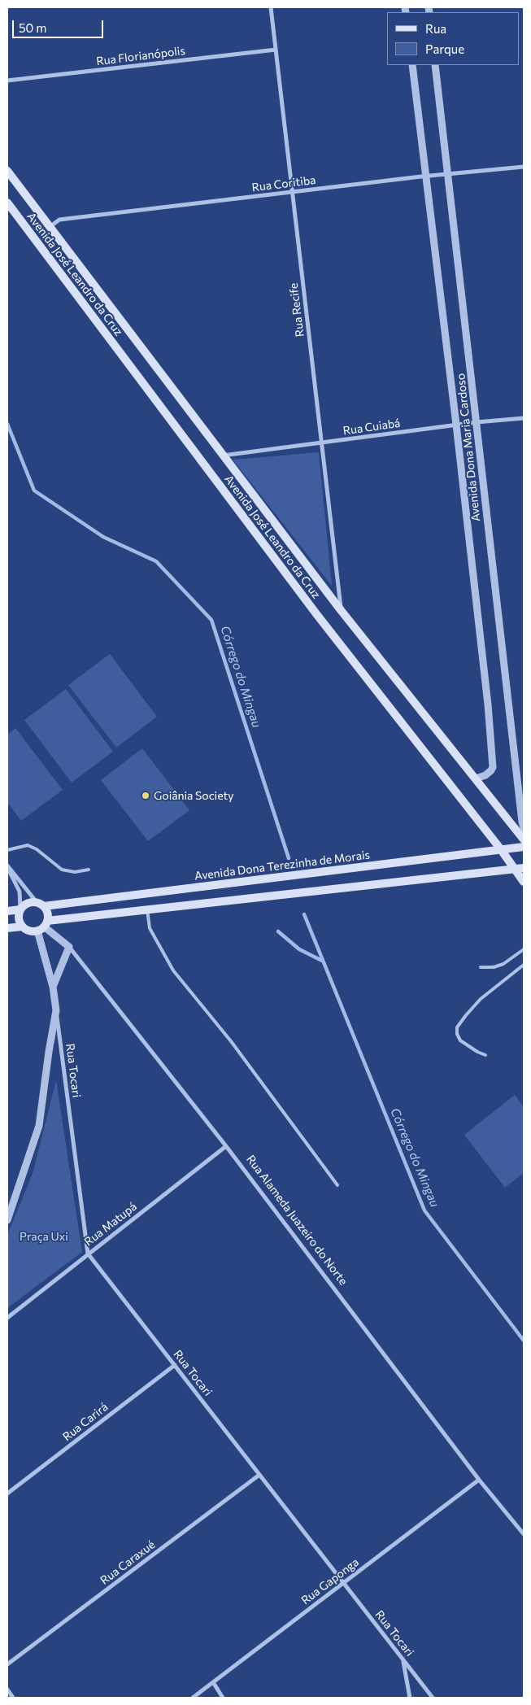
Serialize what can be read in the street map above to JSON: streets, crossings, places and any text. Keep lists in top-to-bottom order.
{
  "streets": {
    "main road": ["Avenida José Leandro da Cruz", "Avenida Dona Terezinha de Morais"],
    "street": [
      "Rua Florianópolis",
      "Rua Coritiba",
      "Rua Recife",
      "Rua Cuiabá",
      "Avenida Dona Maria Cardoso",
      "Rua Tocari",
      "Rua Alameda Juazeiro do Norte",
      "Rua Matupá",
      "Rua Carirá",
      "Rua Caraxué",
      "Rua Gaponga"
    ]
  },
  "crossings": [
    ["Rua Florianópolis", "Rua Recife"],
    ["Rua Coritiba", "Avenida José Leandro da Cruz"],
    ["Rua Coritiba", "Rua Recife"],
    ["Rua Coritiba", "Avenida Dona Maria Cardoso"],
    ["Avenida José Leandro da Cruz", "Rua Recife"],
    ["Avenida José Leandro da Cruz", "Rua Cuiabá"],
    ["Avenida José Leandro da Cruz", "Avenida Dona Maria Cardoso"],
    ["Avenida José Leandro da Cruz", "Avenida Dona Terezinha de Morais"],
    ["Rua Recife", "Rua Cuiabá"],
    ["Rua Cuiabá", "Avenida Dona Maria Cardoso"],
    ["Avenida Dona Terezinha de Morais", "Rua Alameda Juazeiro do Norte"],
    ["Rua Tocari", "Rua Matupá"],
    ["Rua Tocari", "Rua Carirá"],
    ["Rua Tocari", "Rua Caraxué"],
    ["Rua Tocari", "Rua Gaponga"],
    ["Rua Alameda Juazeiro do Norte", "Rua Matupá"],
    ["Rua Alameda Juazeiro do Norte", "Rua Gaponga"]
  ],
  "water": ["Córrego do Mingau"],
  "parks": ["Praça Uxi"],
  "places": ["Goiânia Society"],
  "legend": ["Rua", "Parque"],
  "scale_bar": "50 m"
}
